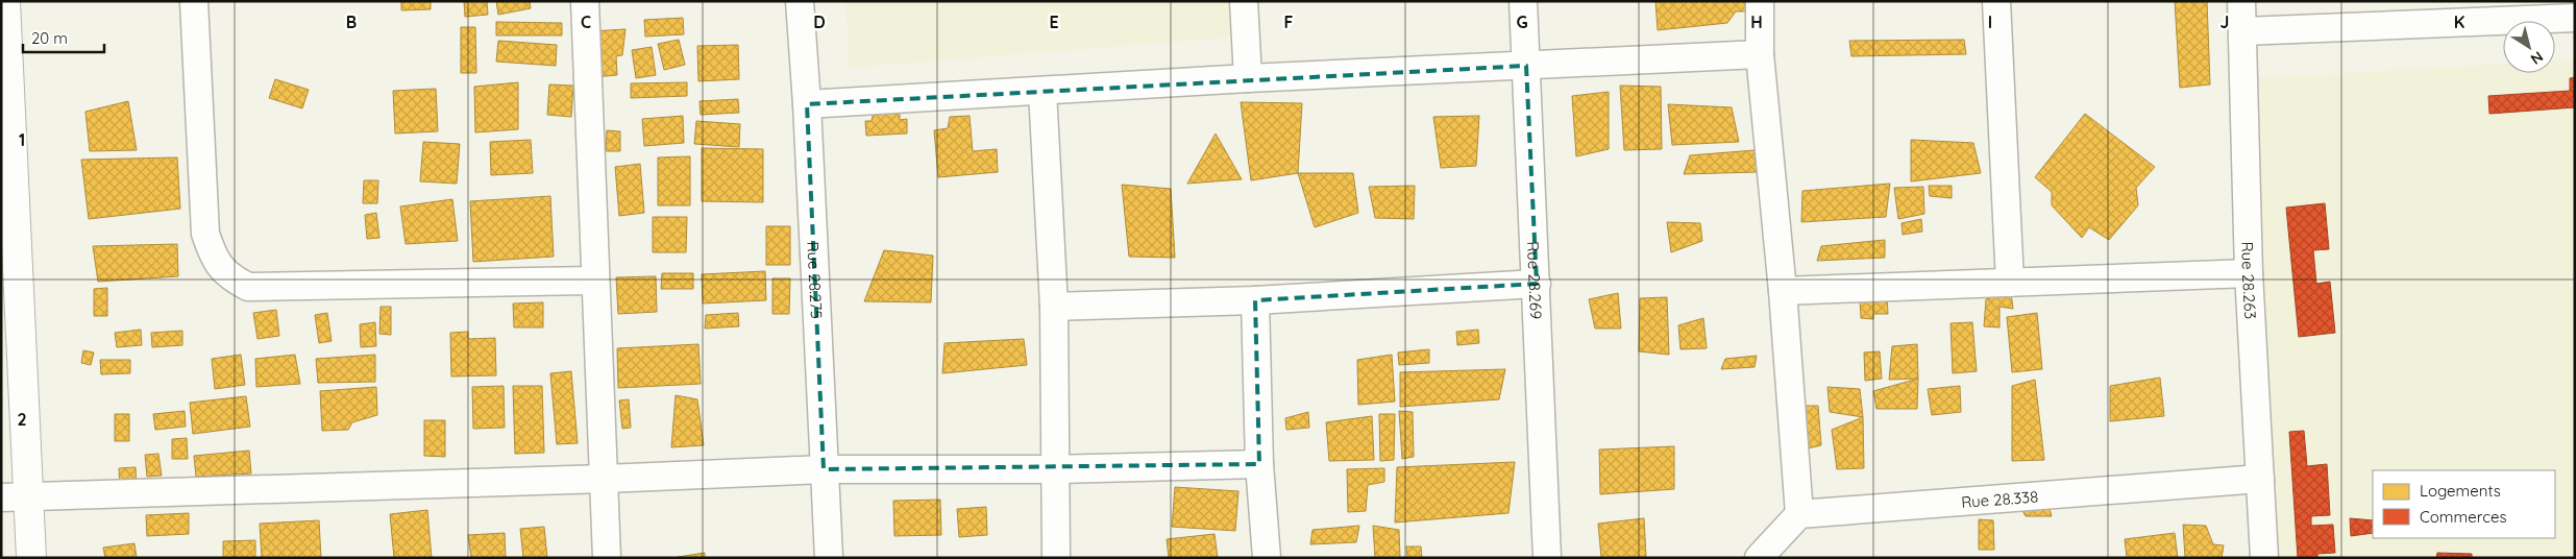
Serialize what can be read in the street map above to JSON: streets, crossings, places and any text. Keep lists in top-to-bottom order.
{
  "streets": {
    "street": [
      "Rue 28.275",
      "Rue 28.269",
      "Rue 28.263",
      "Rue 28.338"
    ]
  },
  "crossings": [
    ["Rue 28.263", "Rue 28.338"]
  ],
  "legend": ["Logements", "Commerces"],
  "scale_bar": "20 m",
  "north": "bottom right",
  "grid": {
    "columns": [
      "B",
      "C",
      "D",
      "E",
      "F",
      "G",
      "H",
      "I",
      "J",
      "K"
    ],
    "rows": ["1", "2"]
  }
}
